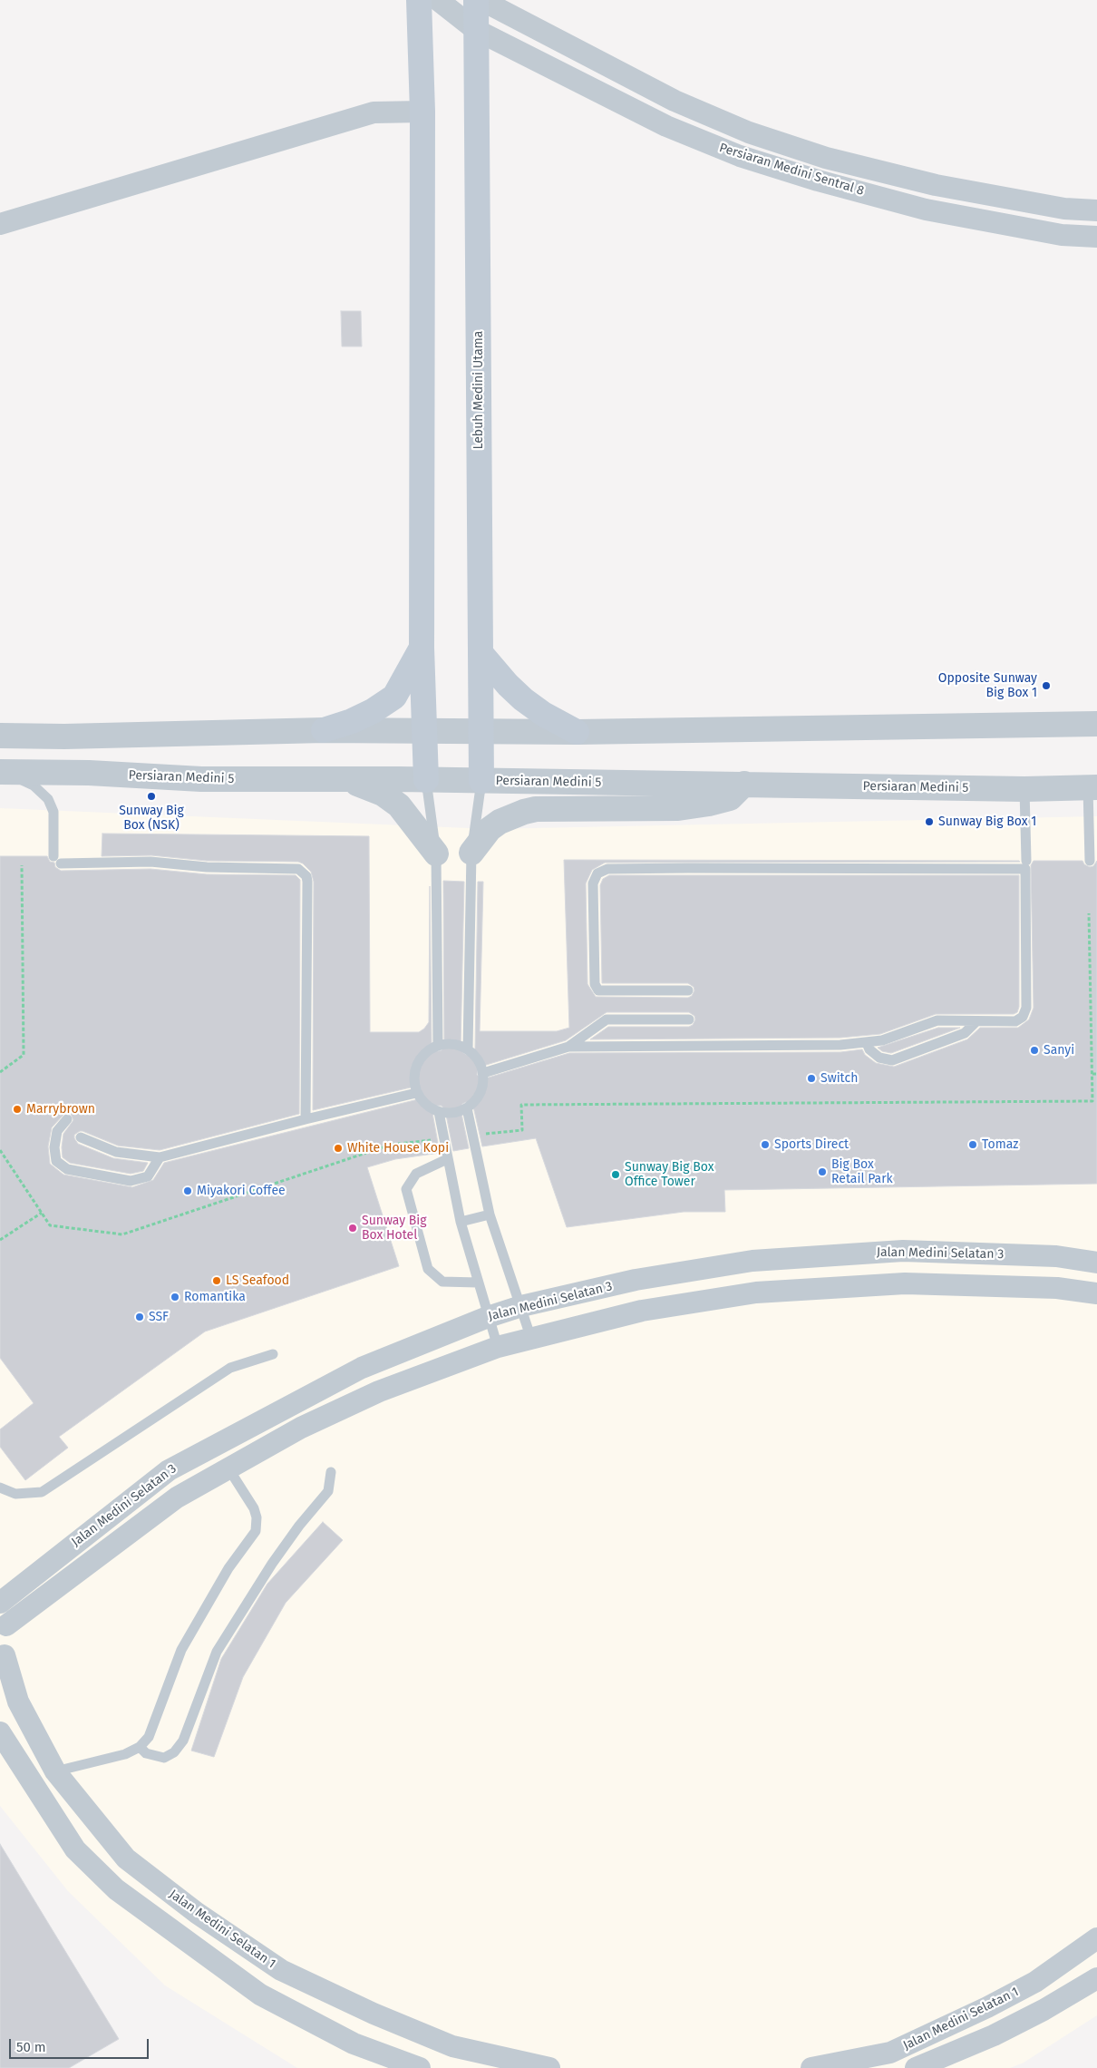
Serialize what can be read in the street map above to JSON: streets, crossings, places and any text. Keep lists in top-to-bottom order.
{
  "streets": {
    "main road": ["Lebuh Medini Utama"],
    "street": [
      "Persiaran Medini Sentral 8",
      "Persiaran Medini 5",
      "Jalan Medini Selatan 3",
      "Jalan Medini Selatan 1"
    ]
  },
  "crossings": [
    ["Persiaran Medini Sentral 8", "Lebuh Medini Utama"],
    ["Lebuh Medini Utama", "Persiaran Medini 5"]
  ],
  "places": [
    "Opposite Sunway Big Box 1",
    "Sunway Big Box (NSK)",
    "Sunway Big Box 1",
    "Sanyi",
    "Switch",
    "Marrybrown",
    "Sports Direct",
    "Tomaz",
    "White House Kopi",
    "Big Box Retail Park",
    "Sunway Big Box Office Tower",
    "Miyakori Coffee",
    "Sunway Big Box Hotel",
    "LS Seafood",
    "Romantika",
    "SSF"
  ],
  "scale_bar": "50 m"
}
